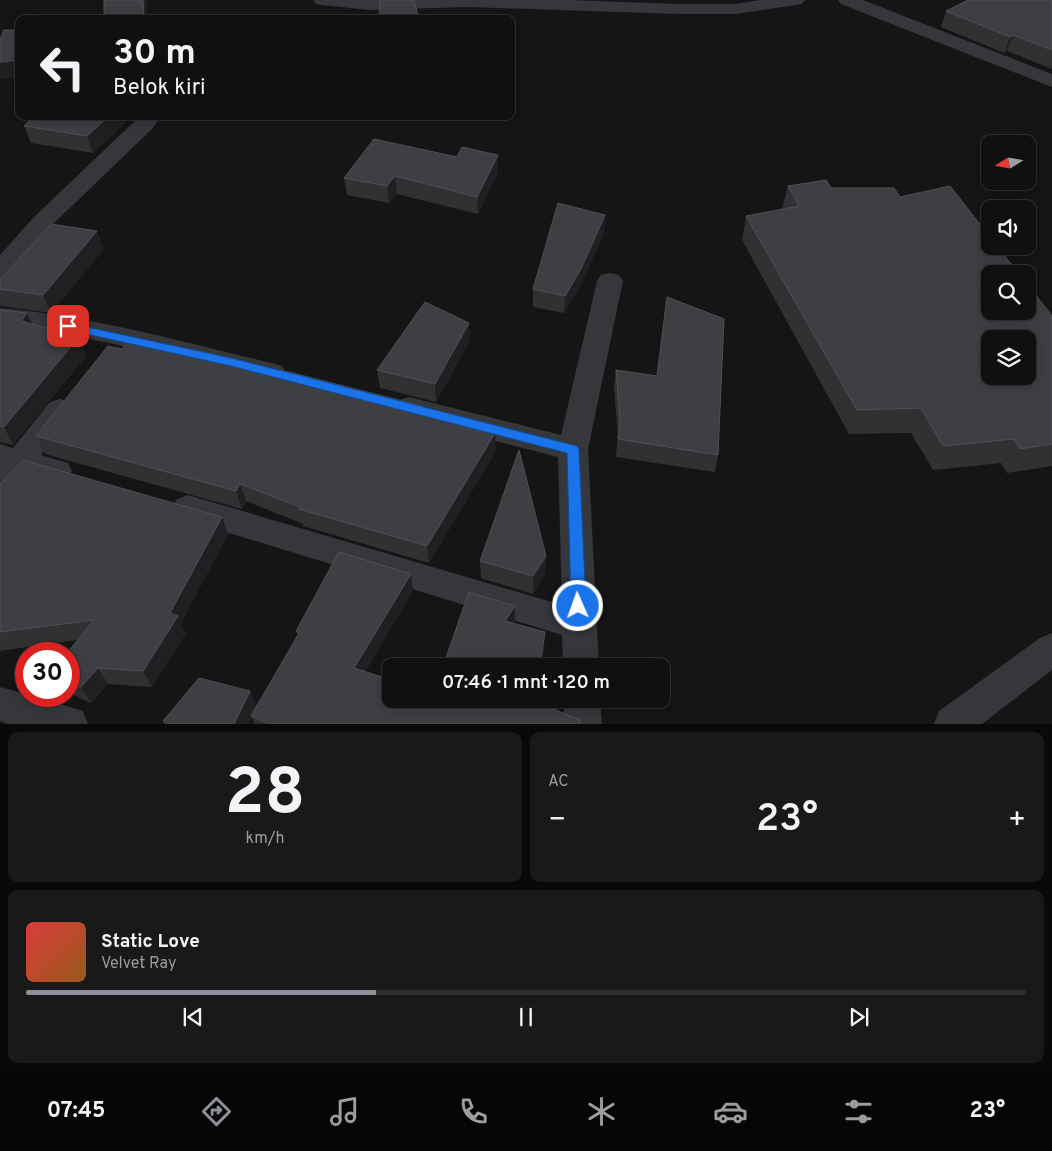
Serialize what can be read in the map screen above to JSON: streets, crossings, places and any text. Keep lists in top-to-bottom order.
{
  "north": "left",
  "page": {
    "turn": ["30 m", "Belok kiri"],
    "limit": "30",
    "trip": "07:46 · 1 mnt · 120 m",
    "tile": [
      ["28", "km/h"],
      "AC"
    ],
    "heat": ["−", "23°", "+"],
    "song": ["Static Love", "Velvet Ray"],
    "tabs": ["07:45", "23°"]
  }
}
